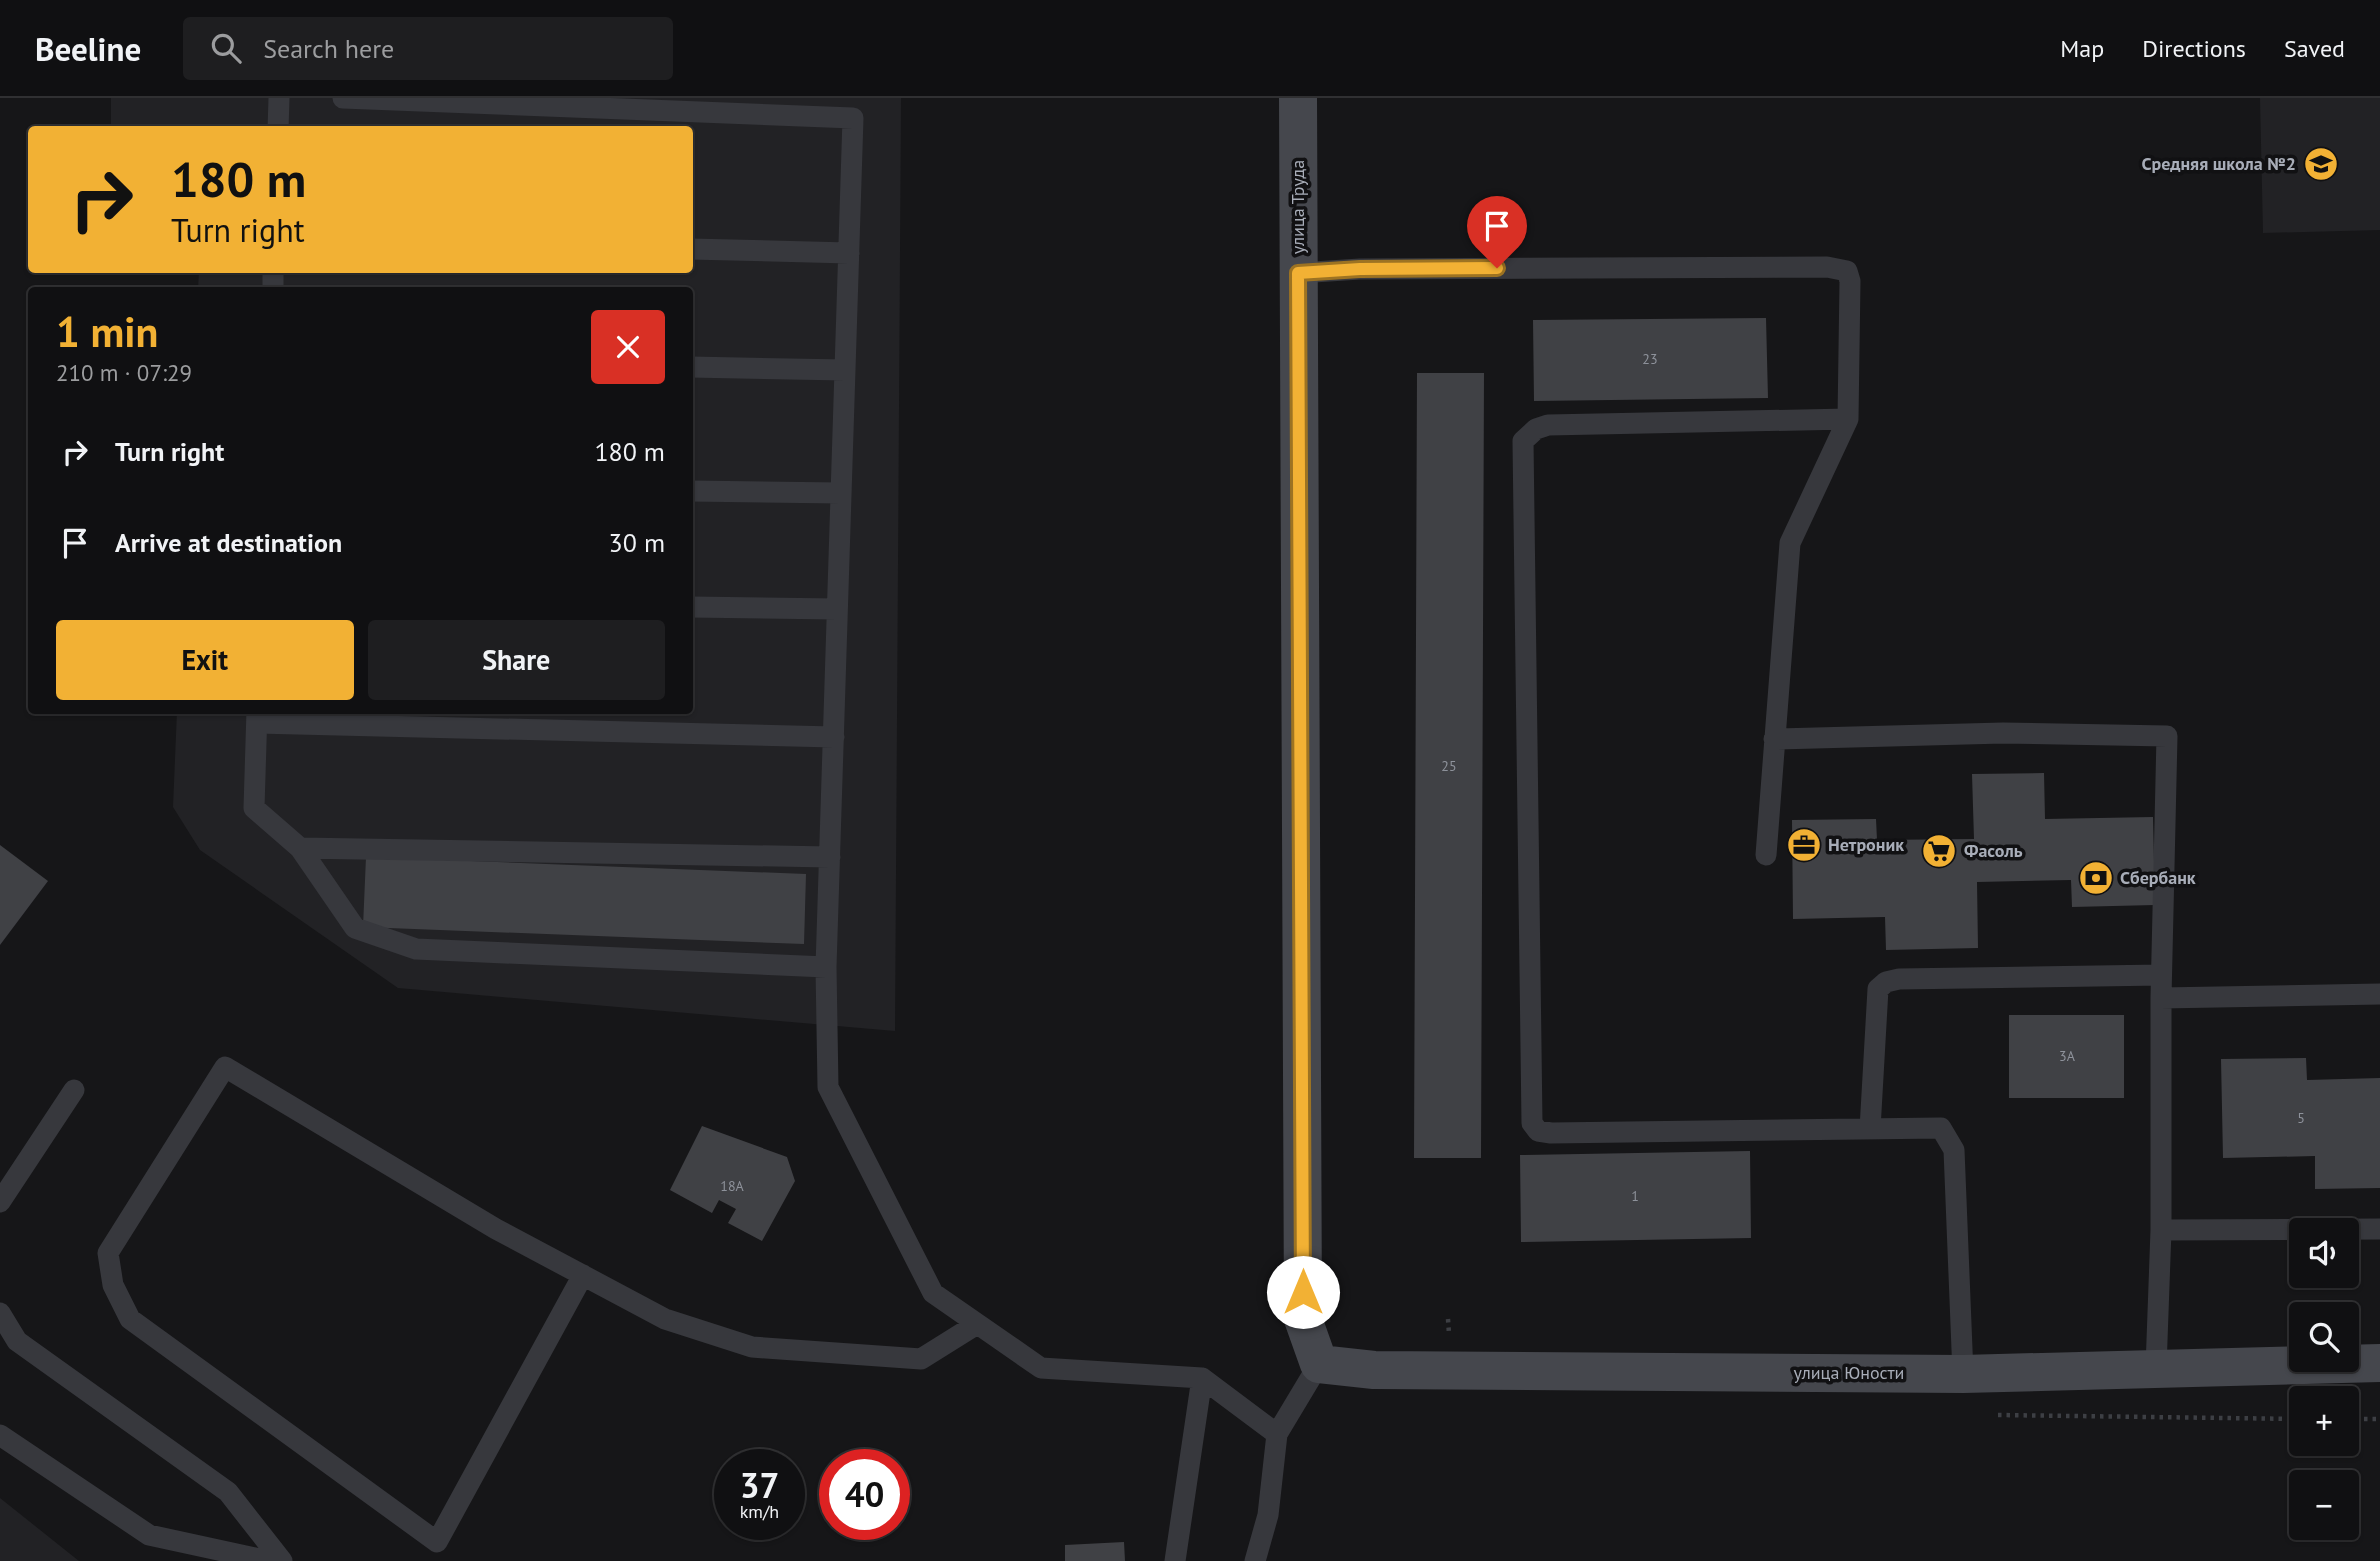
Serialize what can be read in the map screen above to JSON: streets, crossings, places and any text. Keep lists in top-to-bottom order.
{
  "streets": {
    "street": ["улица Труда", "улица Юности"]
  },
  "crossings": [
    ["улица Труда", "улица Юности"]
  ],
  "places": {
    "school or university": ["Средняя школа №2"],
    "office": ["Нетроник"],
    "supermarket": ["Фасоль"],
    "bank": ["Сбербанк"]
  },
  "house_numbers": [
    "23",
    "25",
    "3А",
    "5",
    "18А",
    "1"
  ],
  "page": {
    "header": "Beeline",
    "search": "Search here",
    "nav": ["Map", "Directions", "Saved"],
    "turn": ["180 m", "Turn right"],
    "heading": ["1 min", "210 m · 07:29"],
    "list": [
      {
        "name": "Turn right",
        "value": "180 m"
      },
      {
        "name": "Arrive at destination",
        "value": "30 m"
      }
    ],
    "buttons": ["Exit", "Share"],
    "map_buttons": ["+", "−"],
    "speed": "37 km/h",
    "limit": "40"
  }
}
